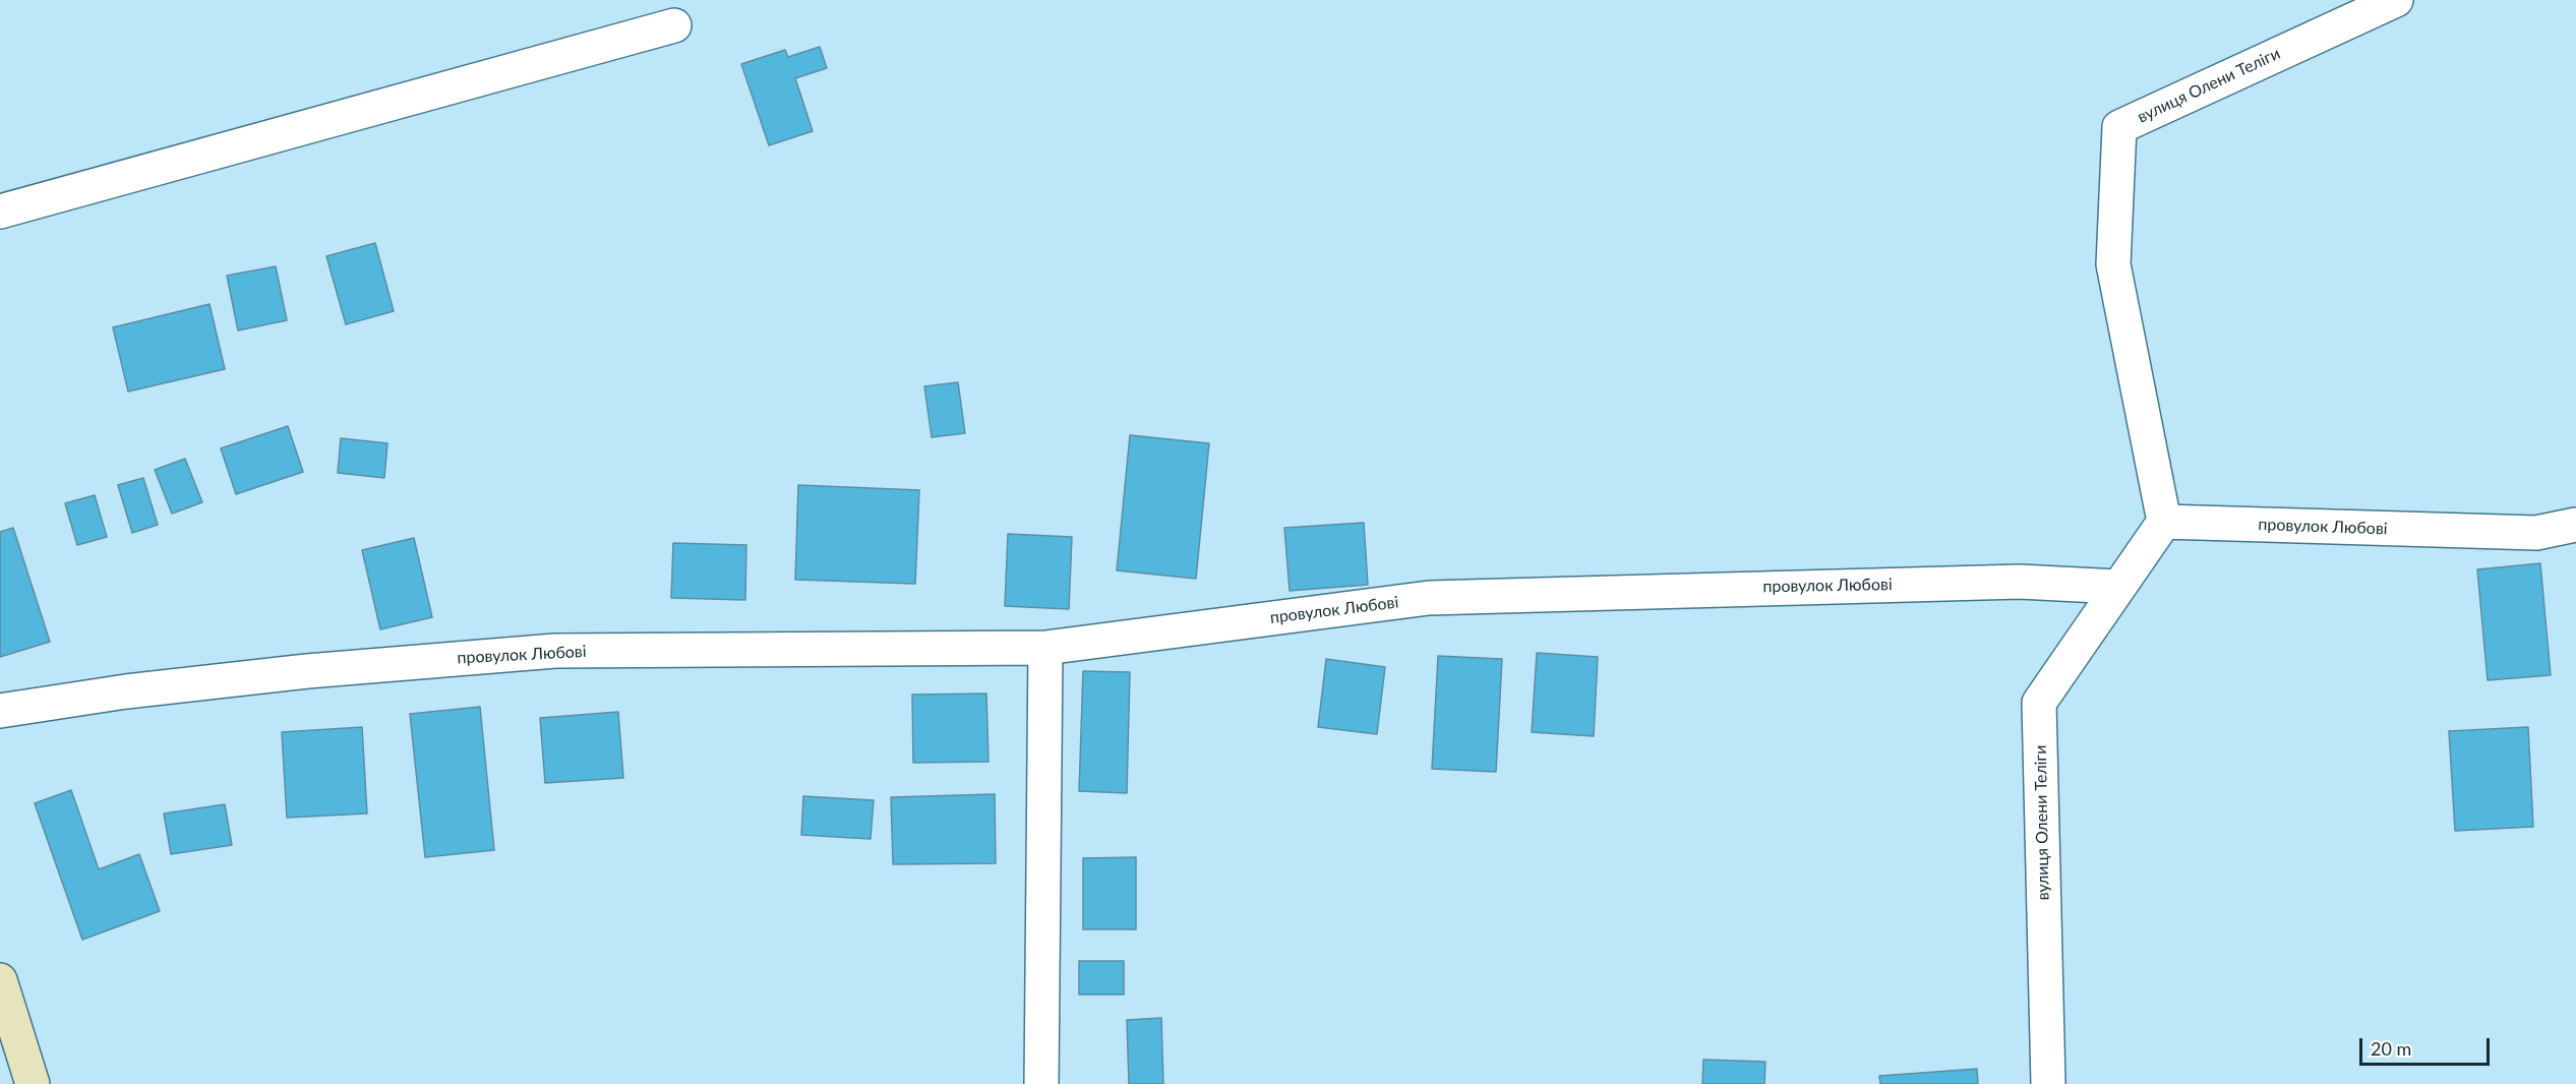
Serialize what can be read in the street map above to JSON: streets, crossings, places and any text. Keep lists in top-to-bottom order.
{
  "streets": {
    "street": ["вулиця Олени Теліги", "провулок Любові"]
  },
  "crossings": [
    ["вулиця Олени Теліги", "провулок Любові"]
  ],
  "scale_bar": "20 m"
}
